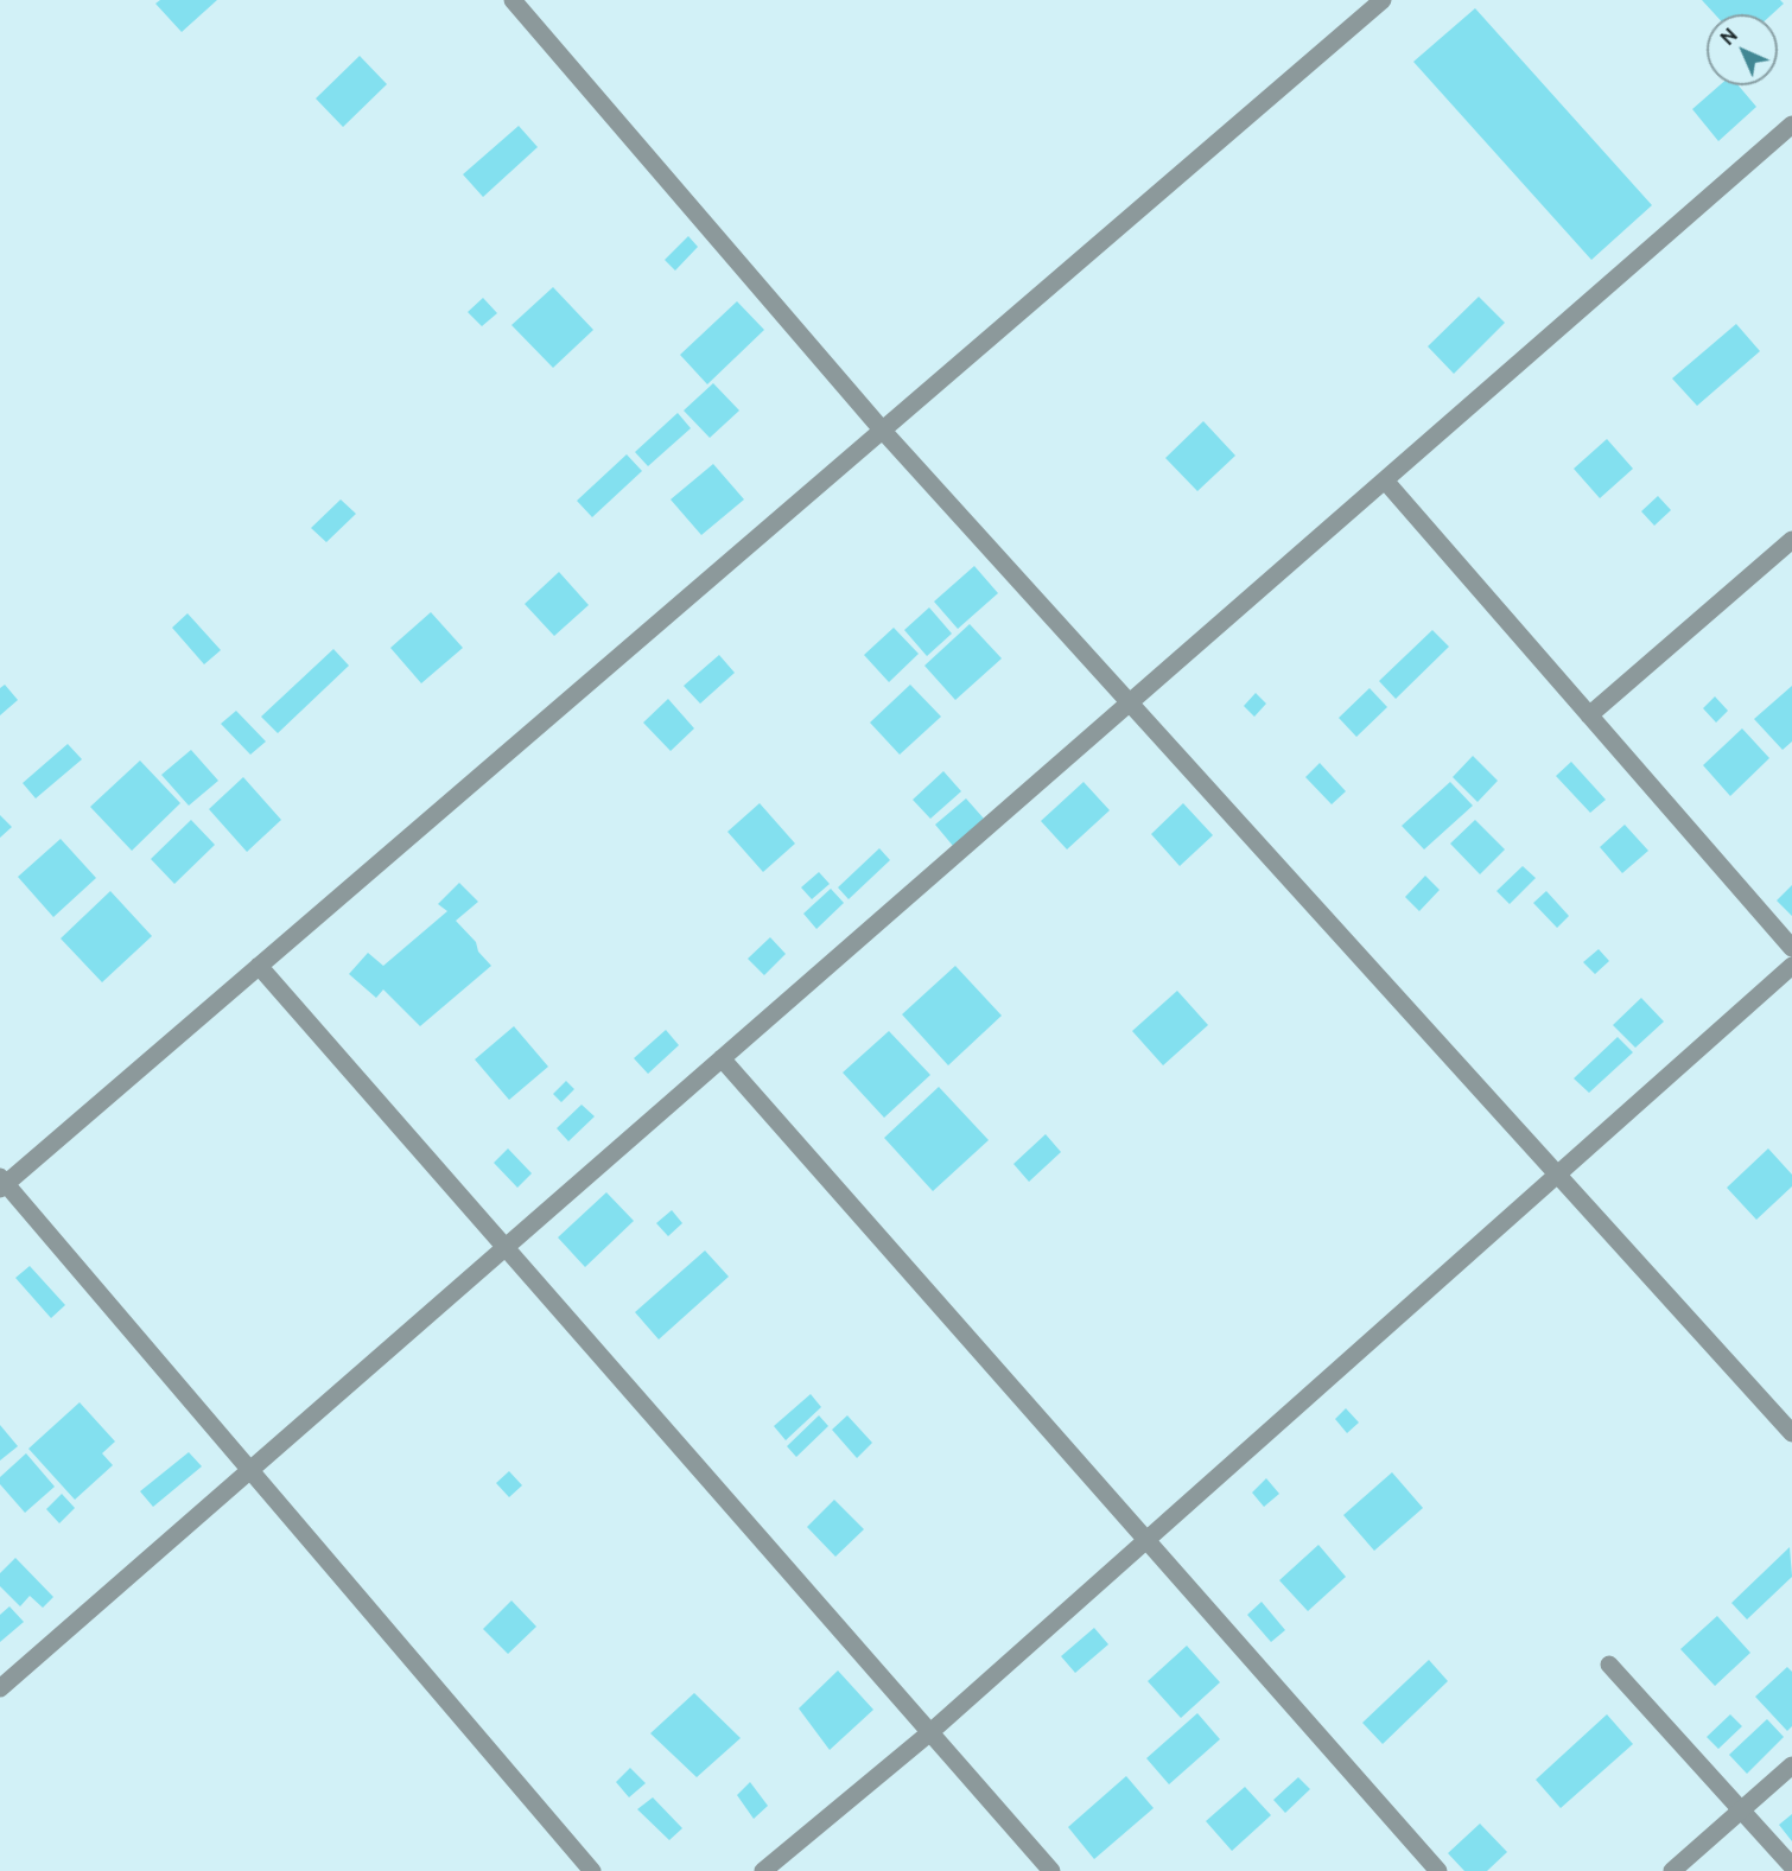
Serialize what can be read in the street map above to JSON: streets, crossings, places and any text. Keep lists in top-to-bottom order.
{
  "north": "top left"
}
